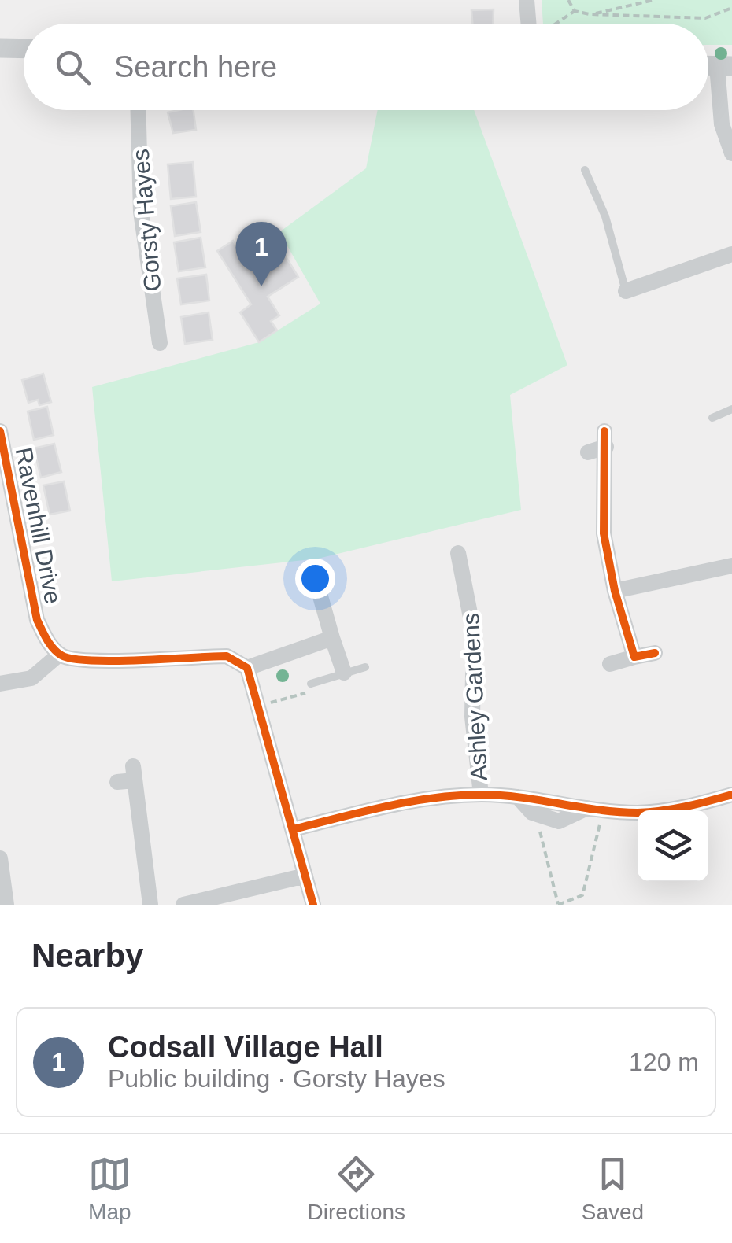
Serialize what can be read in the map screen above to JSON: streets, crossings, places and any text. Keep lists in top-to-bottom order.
{
  "streets": {
    "street": ["Gorsty Hayes", "Ravenhill Drive", "Ashley Gardens"]
  },
  "page": {
    "search": "Search here",
    "pins": "1",
    "heading": "Nearby",
    "list": [
      {
        "mark": "1",
        "name": "Codsall Village Hall",
        "note": "Public building · Gorsty Hayes",
        "value": "120 m"
      }
    ],
    "nav": ["Map", "Directions", "Saved"]
  }
}
